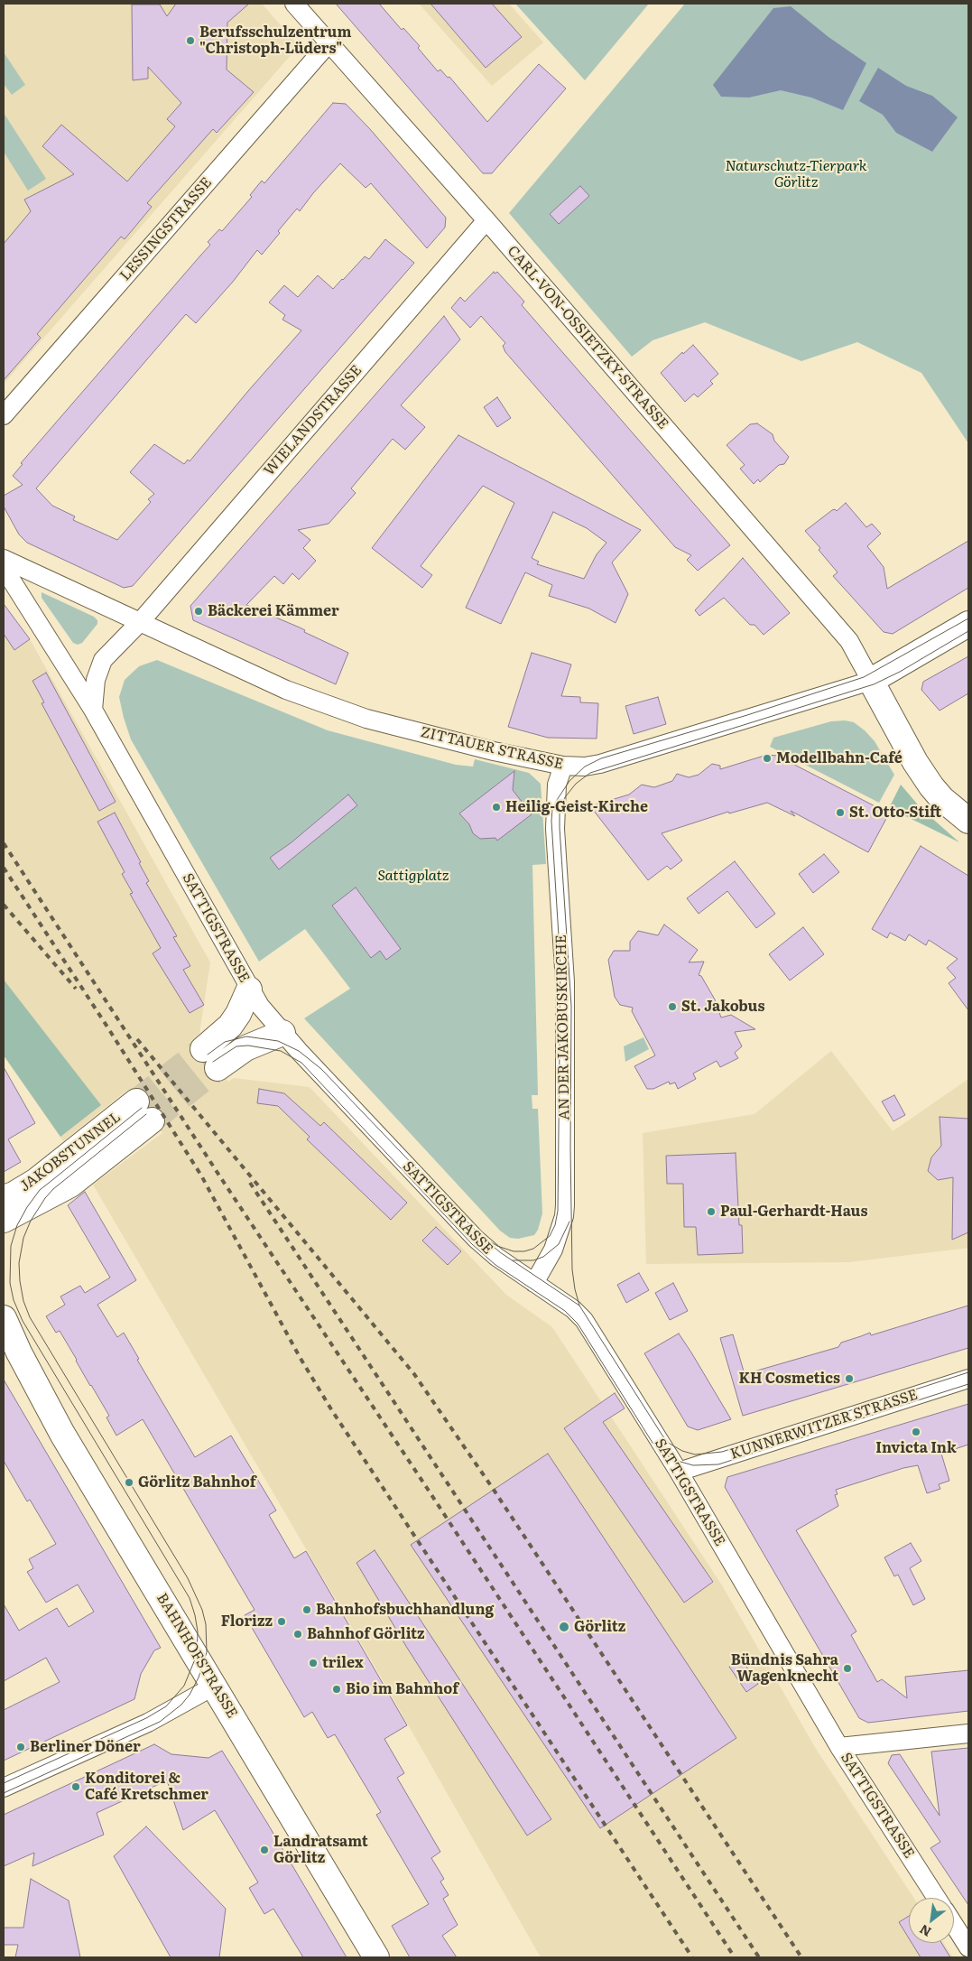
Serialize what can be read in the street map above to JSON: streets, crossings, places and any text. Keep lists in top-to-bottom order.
{
  "streets": {
    "main road": ["ZITTAUER STRASSE", "JAKOBSTUNNEL", "BAHNHOFSTRASSE"],
    "street": [
      "LESSINGSTRASSE",
      "CARL-VON-OSSIETZKY-STRASSE",
      "WIELANDSTRASSE",
      "SATTIGSTRASSE",
      "AN DER JAKOBUSKIRCHE",
      "KUNNERWITZER STRASSE"
    ]
  },
  "crossings": [
    ["LESSINGSTRASSE", "CARL-VON-OSSIETZKY-STRASSE"],
    ["CARL-VON-OSSIETZKY-STRASSE", "WIELANDSTRASSE"],
    ["CARL-VON-OSSIETZKY-STRASSE", "ZITTAUER STRASSE"],
    ["WIELANDSTRASSE", "ZITTAUER STRASSE"],
    ["ZITTAUER STRASSE", "AN DER JAKOBUSKIRCHE"],
    ["SATTIGSTRASSE", "AN DER JAKOBUSKIRCHE"],
    ["SATTIGSTRASSE", "KUNNERWITZER STRASSE"]
  ],
  "parks": ["Naturschutz-Tierpark Görlitz", "Sattigplatz"],
  "places": [
    "Berufsschulzentrum \"Christoph-Lüders\"",
    "Bäckerei Kämmer",
    "Modellbahn-Café",
    "Heilig-Geist-Kirche",
    "St. Otto-Stift",
    "St. Jakobus",
    "Paul-Gerhardt-Haus",
    "KH Cosmetics",
    "Invicta Ink",
    "Görlitz Bahnhof",
    "Bahnhofsbuchhandlung",
    "Florizz",
    "Görlitz",
    "Bahnhof Görlitz",
    "trilex",
    "Bündnis Sahra Wagenknecht",
    "Bio im Bahnhof",
    "Berliner Döner",
    "Konditorei & Café Kretschmer",
    "Landratsamt Görlitz"
  ],
  "north": "bottom left"
}
